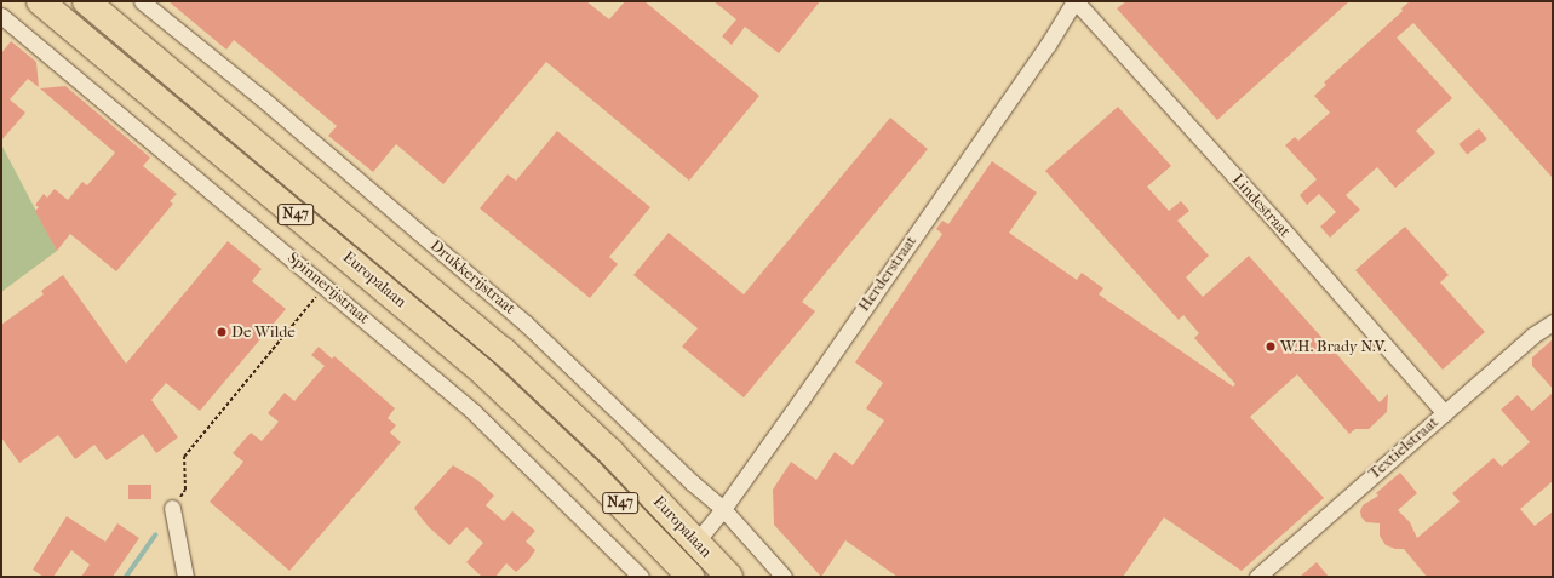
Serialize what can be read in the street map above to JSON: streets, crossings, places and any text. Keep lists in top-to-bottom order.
{
  "streets": {
    "highway": ["N47", "Europalaan"],
    "street": [
      "Lindestraat",
      "Herderstraat",
      "Drukkerijstraat",
      "Spinnerijstraat",
      "Textielstraat"
    ]
  },
  "crossings": [
    ["Lindestraat", "Herderstraat"],
    ["Lindestraat", "Textielstraat"],
    ["Herderstraat", "Drukkerijstraat"],
    ["Herderstraat", "Europalaan"]
  ],
  "places": ["De Wilde", "W.H. Brady N.V."]
}
